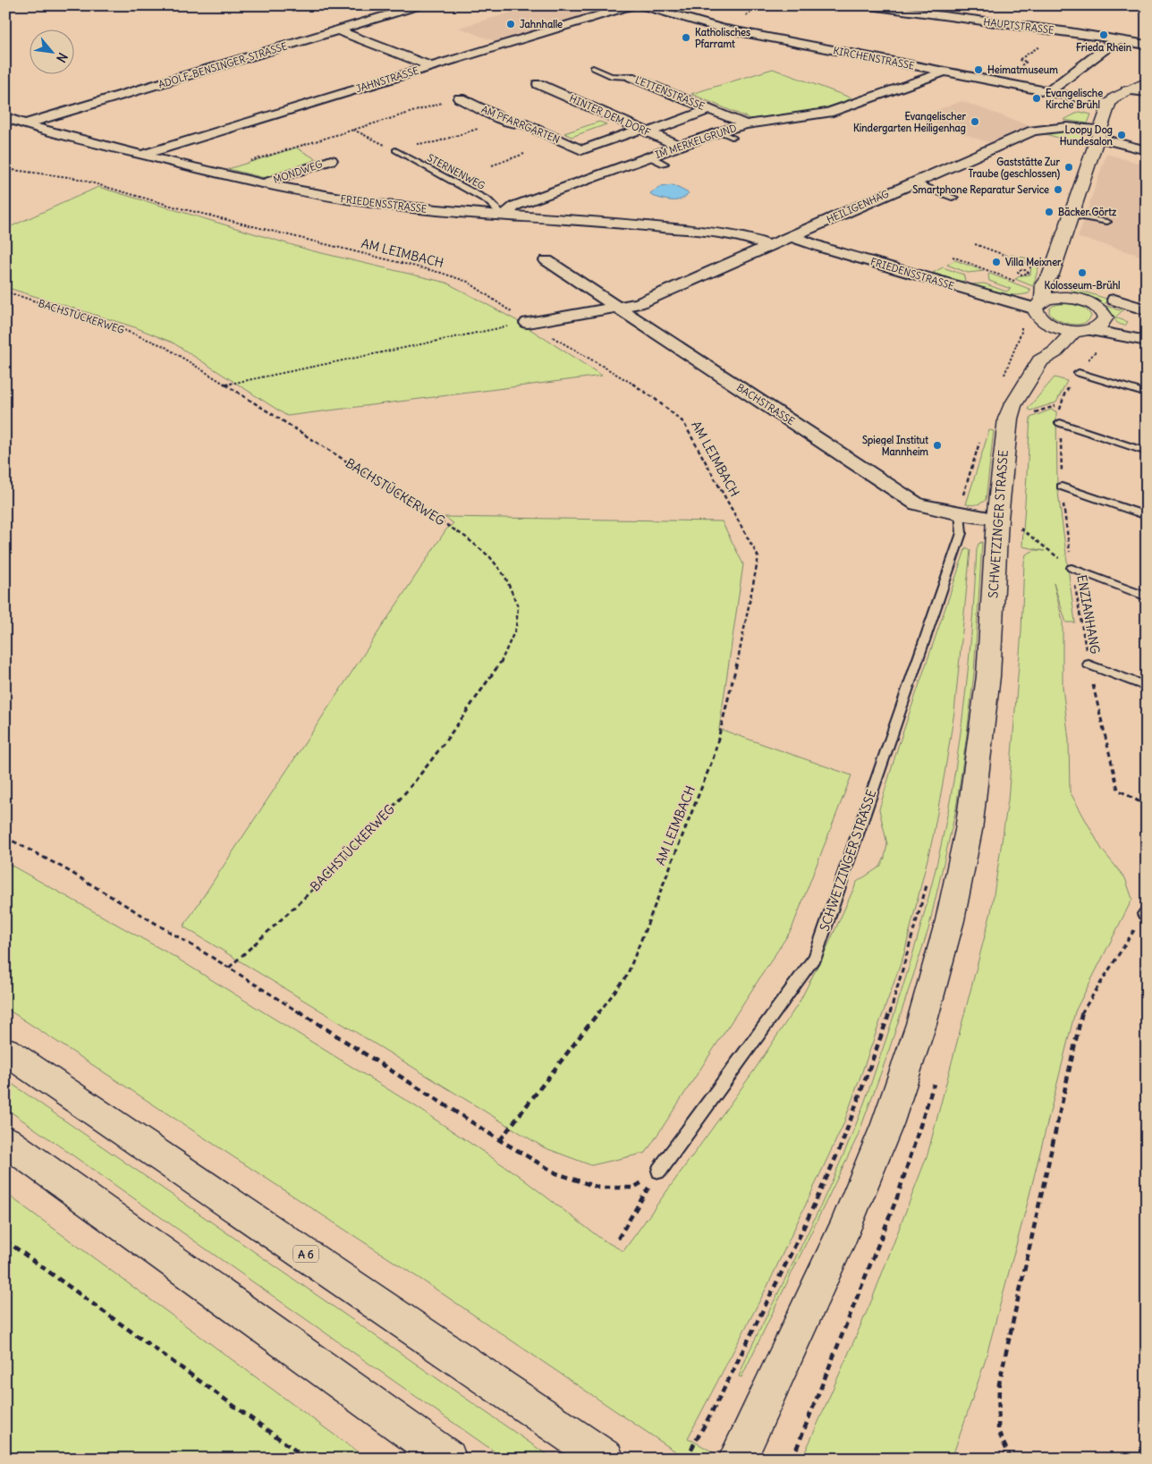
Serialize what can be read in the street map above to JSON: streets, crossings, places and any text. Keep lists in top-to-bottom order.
{
  "streets": {
    "main road": ["SCHWETZINGER STRASSE", "A 6"],
    "street": [
      "HAUPTSTRASSE",
      "KIRCHENSTRASSE",
      "ADOLF-BENSINGER-STRASSE",
      "JAHNSTRASSE",
      "LETTENSTRASSE",
      "HINTER DEM DORF",
      "AM PFARRGARTEN",
      "IM MERKELGRUND",
      "MONDWEG",
      "FRIEDENSSTRASSE",
      "HEILIGENHAG",
      "BACHSTRASSE"
    ],
    "lane": ["STERNENWEG"],
    "path": ["AM LEIMBACH", "BACHSTÜCKERWEG", "ENZIANHANG"]
  },
  "crossings": [
    ["KIRCHENSTRASSE", "IM MERKELGRUND"],
    ["ADOLF-BENSINGER-STRASSE", "FRIEDENSSTRASSE"],
    ["JAHNSTRASSE", "FRIEDENSSTRASSE"],
    ["LETTENSTRASSE", "IM MERKELGRUND"],
    ["HINTER DEM DORF", "AM PFARRGARTEN"],
    ["HINTER DEM DORF", "IM MERKELGRUND"],
    ["IM MERKELGRUND", "STERNENWEG"],
    ["IM MERKELGRUND", "FRIEDENSSTRASSE"],
    ["MONDWEG", "FRIEDENSSTRASSE"],
    ["STERNENWEG", "FRIEDENSSTRASSE"],
    ["FRIEDENSSTRASSE", "HEILIGENHAG"],
    ["HEILIGENHAG", "BACHSTRASSE"],
    ["BACHSTRASSE", "SCHWETZINGER STRASSE"]
  ],
  "places": [
    "Jahnhalle",
    "Frieda Rhein",
    "Katholisches Pfarramt",
    "Heimatmuseum",
    "Evangelische Kirche Brühl",
    "Evangelischer Kindergarten Heiligenhag",
    "Loopy Dog Hundesalon",
    "Gaststätte Zur Traube (geschlossen)",
    "Smartphone Reparatur Service",
    "Bäcker Görtz",
    "Villa Meixner",
    "Kolosseum-Brühl",
    "Spiegel Institut Mannheim"
  ],
  "north": "bottom right"
}
